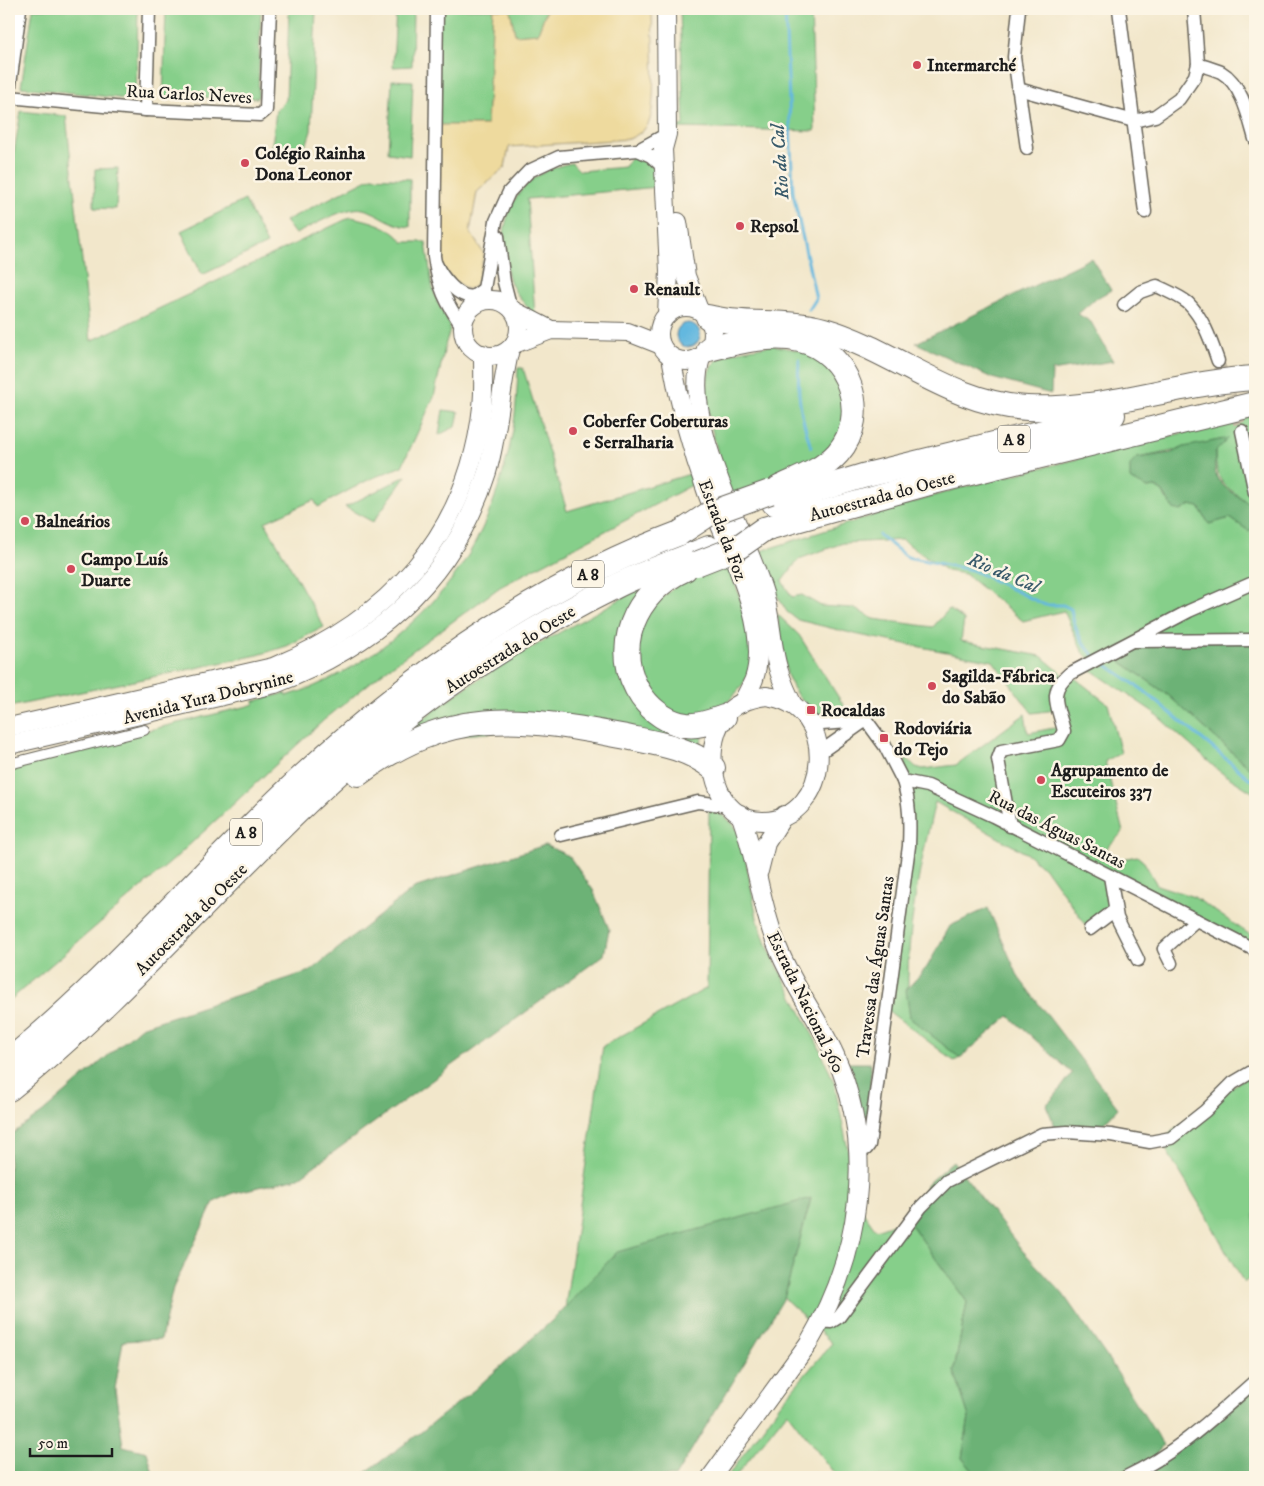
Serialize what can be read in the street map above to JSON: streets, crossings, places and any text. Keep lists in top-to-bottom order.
{
  "streets": {
    "highway": ["A 8", "Autoestrada do Oeste"],
    "main road": ["Estrada da Foz", "Avenida Yura Dobrynine", "Estrada Nacional 360"],
    "street": ["Rua Carlos Neves", "Rua das Águas Santas", "Travessa das Águas Santas"]
  },
  "crossings": [
    ["Estrada da Foz", "Estrada Nacional 360"],
    ["Rua das Águas Santas", "Travessa das Águas Santas"],
    ["Travessa das Águas Santas", "Estrada Nacional 360"]
  ],
  "water": ["Rio da Cal"],
  "places": {
    "other": [
      "Intermarché",
      "Colégio Rainha Dona Leonor",
      "Repsol",
      "Renault",
      "Coberfer Coberturas e Serralharia",
      "Balneários",
      "Campo Luís Duarte",
      "Sagilda-Fábrica do Sabão",
      "Agrupamento de Escuteiros 337"
    ],
    "transit": ["Rocaldas", "Rodoviária do Tejo"]
  },
  "scale_bar": "50 m"
}
